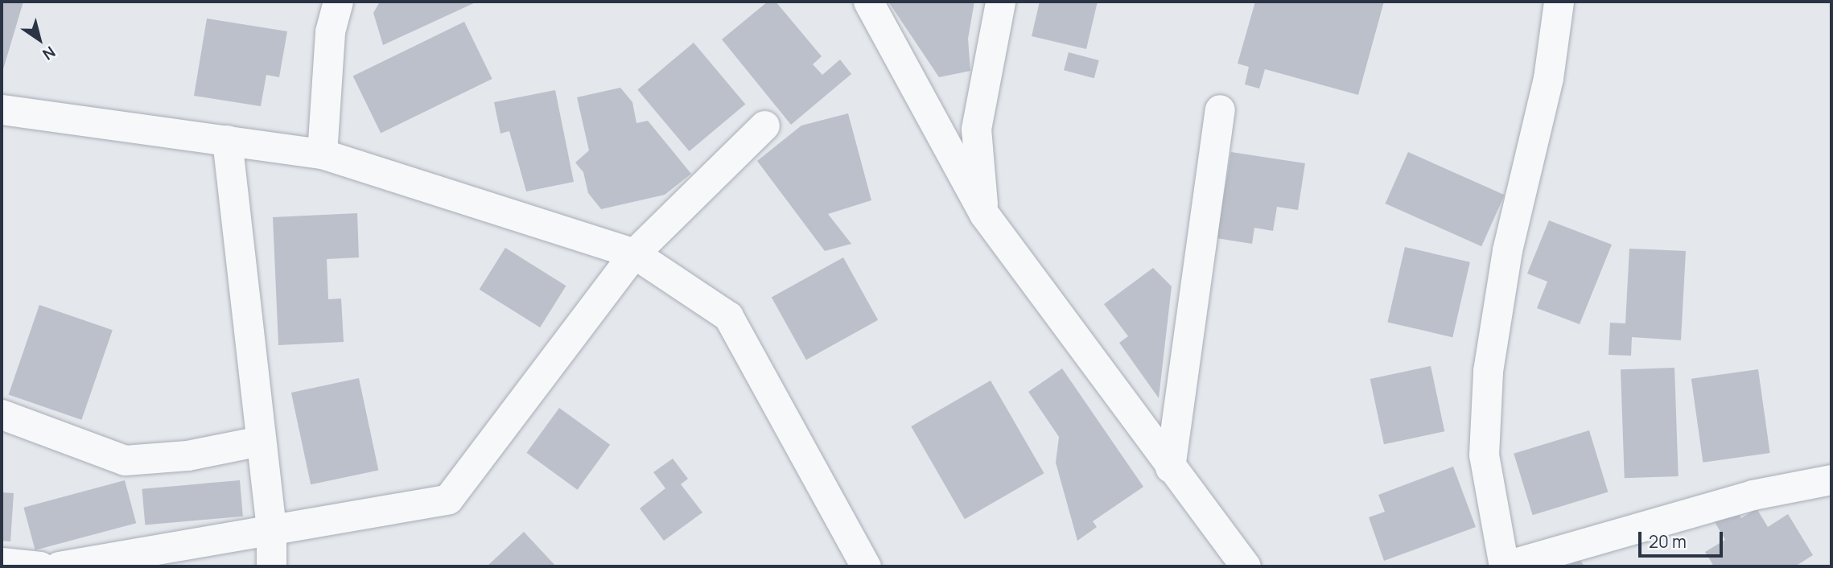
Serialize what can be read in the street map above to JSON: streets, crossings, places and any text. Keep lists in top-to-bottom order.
{
  "scale_bar": "20 m",
  "north": "bottom right"
}
